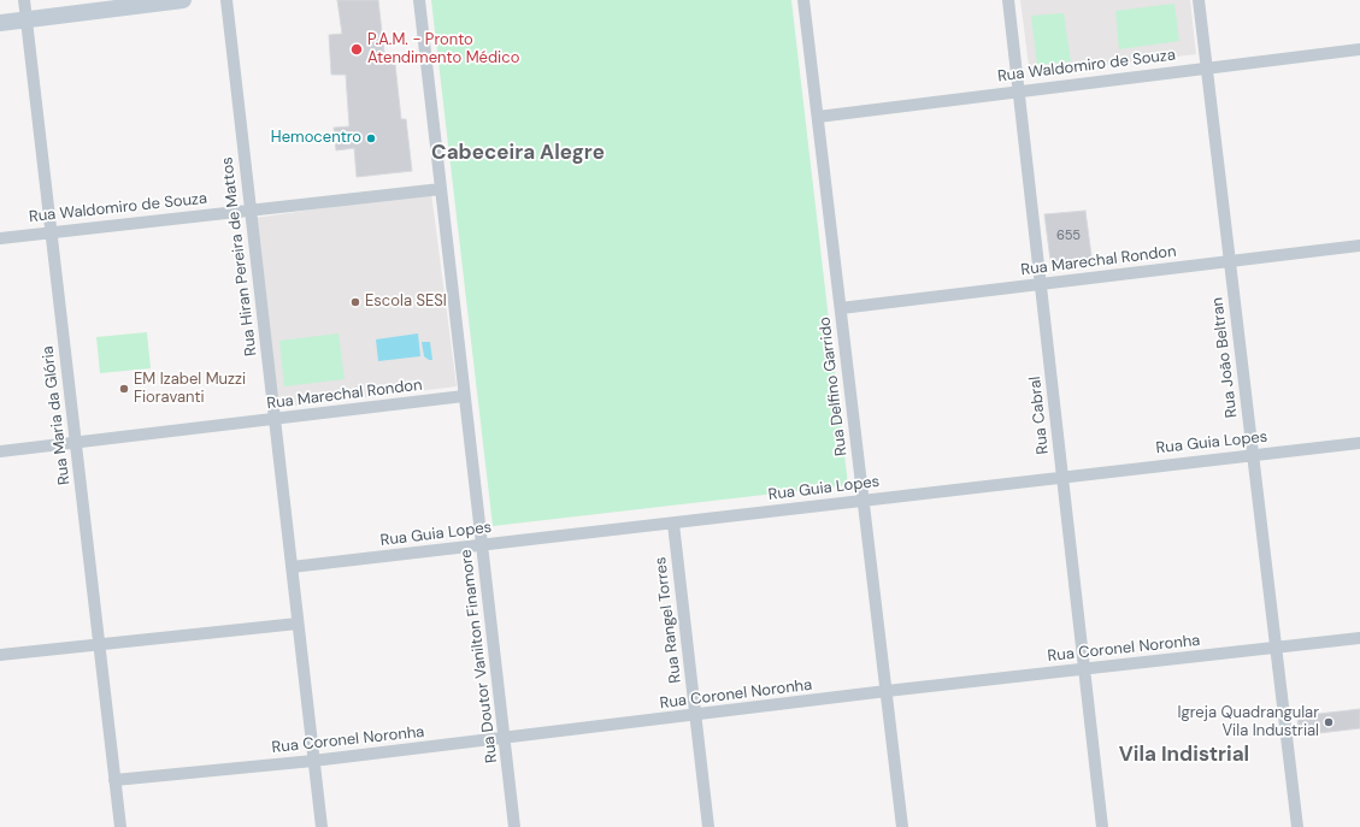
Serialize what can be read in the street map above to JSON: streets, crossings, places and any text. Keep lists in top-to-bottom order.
{
  "streets": {
    "street": [
      "Rua Waldomiro de Souza",
      "Rua Hiran Pereira de Mattos",
      "Rua Marechal Rondon",
      "Rua João Beltran",
      "Rua Delfino Garrido",
      "Rua Maria da Glória",
      "Rua Cabral",
      "Rua Guia Lopes",
      "Rua Rangel Torres",
      "Rua Coronel Noronha",
      "Rua Doutor Vanilton Finamore"
    ]
  },
  "crossings": [
    ["Rua Waldomiro de Souza", "Rua Hiran Pereira de Mattos"],
    ["Rua Waldomiro de Souza", "Rua João Beltran"],
    ["Rua Waldomiro de Souza", "Rua Delfino Garrido"],
    ["Rua Waldomiro de Souza", "Rua Maria da Glória"],
    ["Rua Waldomiro de Souza", "Rua Cabral"],
    ["Rua Waldomiro de Souza", "Rua Doutor Vanilton Finamore"],
    ["Rua Hiran Pereira de Mattos", "Rua Marechal Rondon"],
    ["Rua Hiran Pereira de Mattos", "Rua Guia Lopes"],
    ["Rua Hiran Pereira de Mattos", "Rua Coronel Noronha"],
    ["Rua Marechal Rondon", "Rua João Beltran"],
    ["Rua Marechal Rondon", "Rua Delfino Garrido"],
    ["Rua Marechal Rondon", "Rua Maria da Glória"],
    ["Rua Marechal Rondon", "Rua Cabral"],
    ["Rua Marechal Rondon", "Rua Doutor Vanilton Finamore"],
    ["Rua João Beltran", "Rua Guia Lopes"],
    ["Rua João Beltran", "Rua Coronel Noronha"],
    ["Rua Delfino Garrido", "Rua Guia Lopes"],
    ["Rua Delfino Garrido", "Rua Coronel Noronha"],
    ["Rua Maria da Glória", "Rua Coronel Noronha"],
    ["Rua Cabral", "Rua Guia Lopes"],
    ["Rua Cabral", "Rua Coronel Noronha"],
    ["Rua Guia Lopes", "Rua Rangel Torres"],
    ["Rua Guia Lopes", "Rua Doutor Vanilton Finamore"],
    ["Rua Rangel Torres", "Rua Coronel Noronha"],
    ["Rua Coronel Noronha", "Rua Doutor Vanilton Finamore"]
  ],
  "districts": ["Cabeceira Alegre", "Vila Indistrial"],
  "places": [
    "P.A.M. - Pronto Atendimento Médico",
    "Hemocentro",
    "Escola SESI",
    "EM Izabel Muzzi Fioravanti",
    "Igreja Quadrangular Vila Industrial"
  ],
  "house_numbers": ["655"]
}
